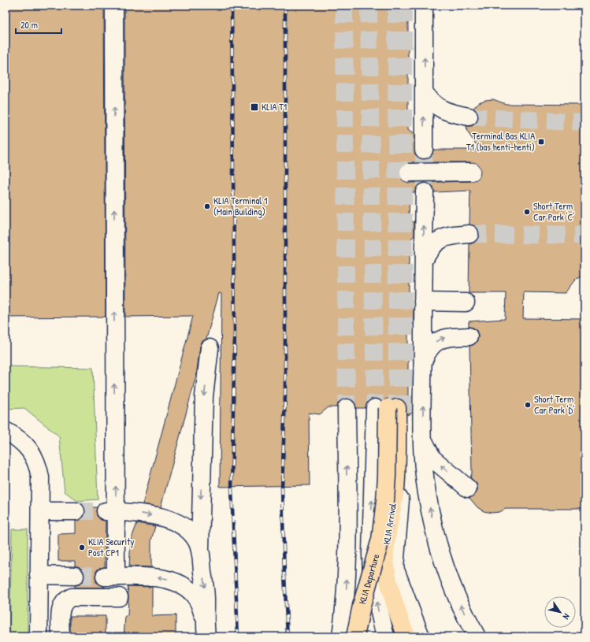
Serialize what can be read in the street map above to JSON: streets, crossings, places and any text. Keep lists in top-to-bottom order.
{
  "streets": {
    "main road": ["KLIA Arrival", "KLIA Departure"]
  },
  "crossings": [
    ["KLIA Arrival", "KLIA Departure"]
  ],
  "places": {
    "transit": ["KLIA T1", "Terminal Bas KLIA T1 (bas henti-henti)"],
    "other": [
      "KLIA Terminal 1 (Main Building)",
      "Short Term Car Park 'C'",
      "Short Term Car Park 'D'",
      "KLIA Security Post CP1"
    ]
  },
  "scale_bar": "20 m",
  "north": "bottom right"
}
